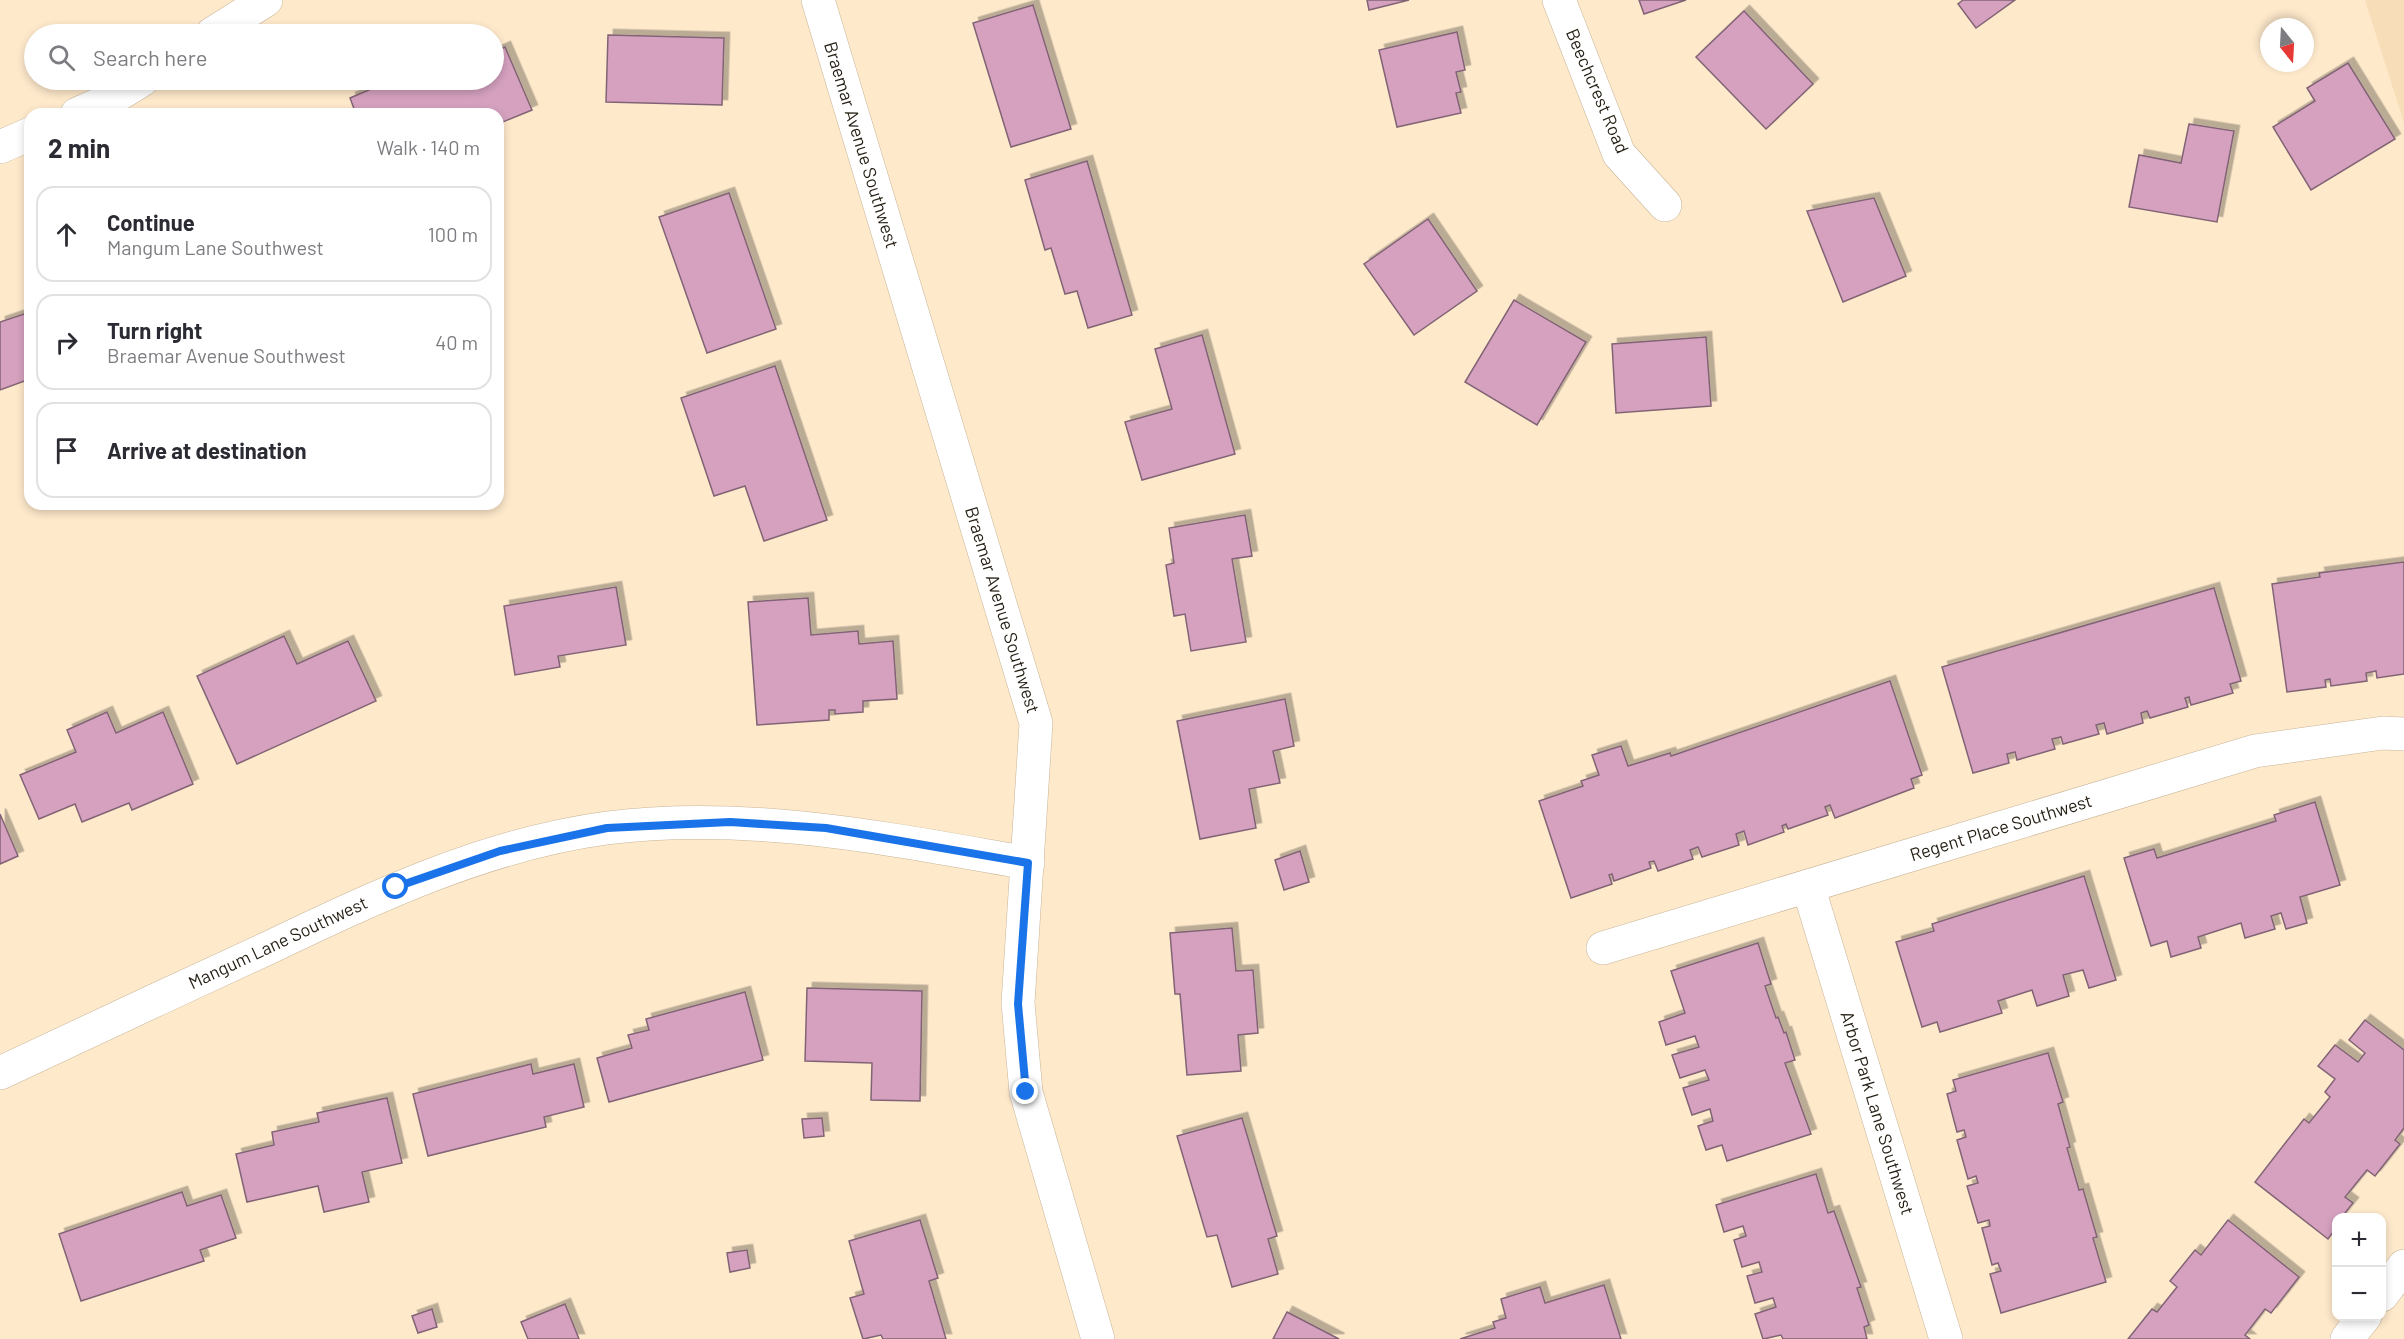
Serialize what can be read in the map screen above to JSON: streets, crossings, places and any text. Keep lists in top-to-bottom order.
{
  "streets": {
    "street": [
      "Beechcrest Road",
      "Braemar Avenue Southwest",
      "Regent Place Southwest",
      "Mangum Lane Southwest",
      "Arbor Park Lane Southwest"
    ]
  },
  "crossings": [
    ["Braemar Avenue Southwest", "Mangum Lane Southwest"],
    ["Regent Place Southwest", "Arbor Park Lane Southwest"]
  ],
  "north": "bottom",
  "page": {
    "search": "Search here",
    "heading": ["2 min", "Walk · 140 m"],
    "list": [
      ["Continue", "Mangum Lane Southwest", "100 m"],
      ["Turn right", "Braemar Avenue Southwest", "40 m"],
      "Arrive at destination"
    ],
    "map_buttons": ["+", "−"]
  }
}
